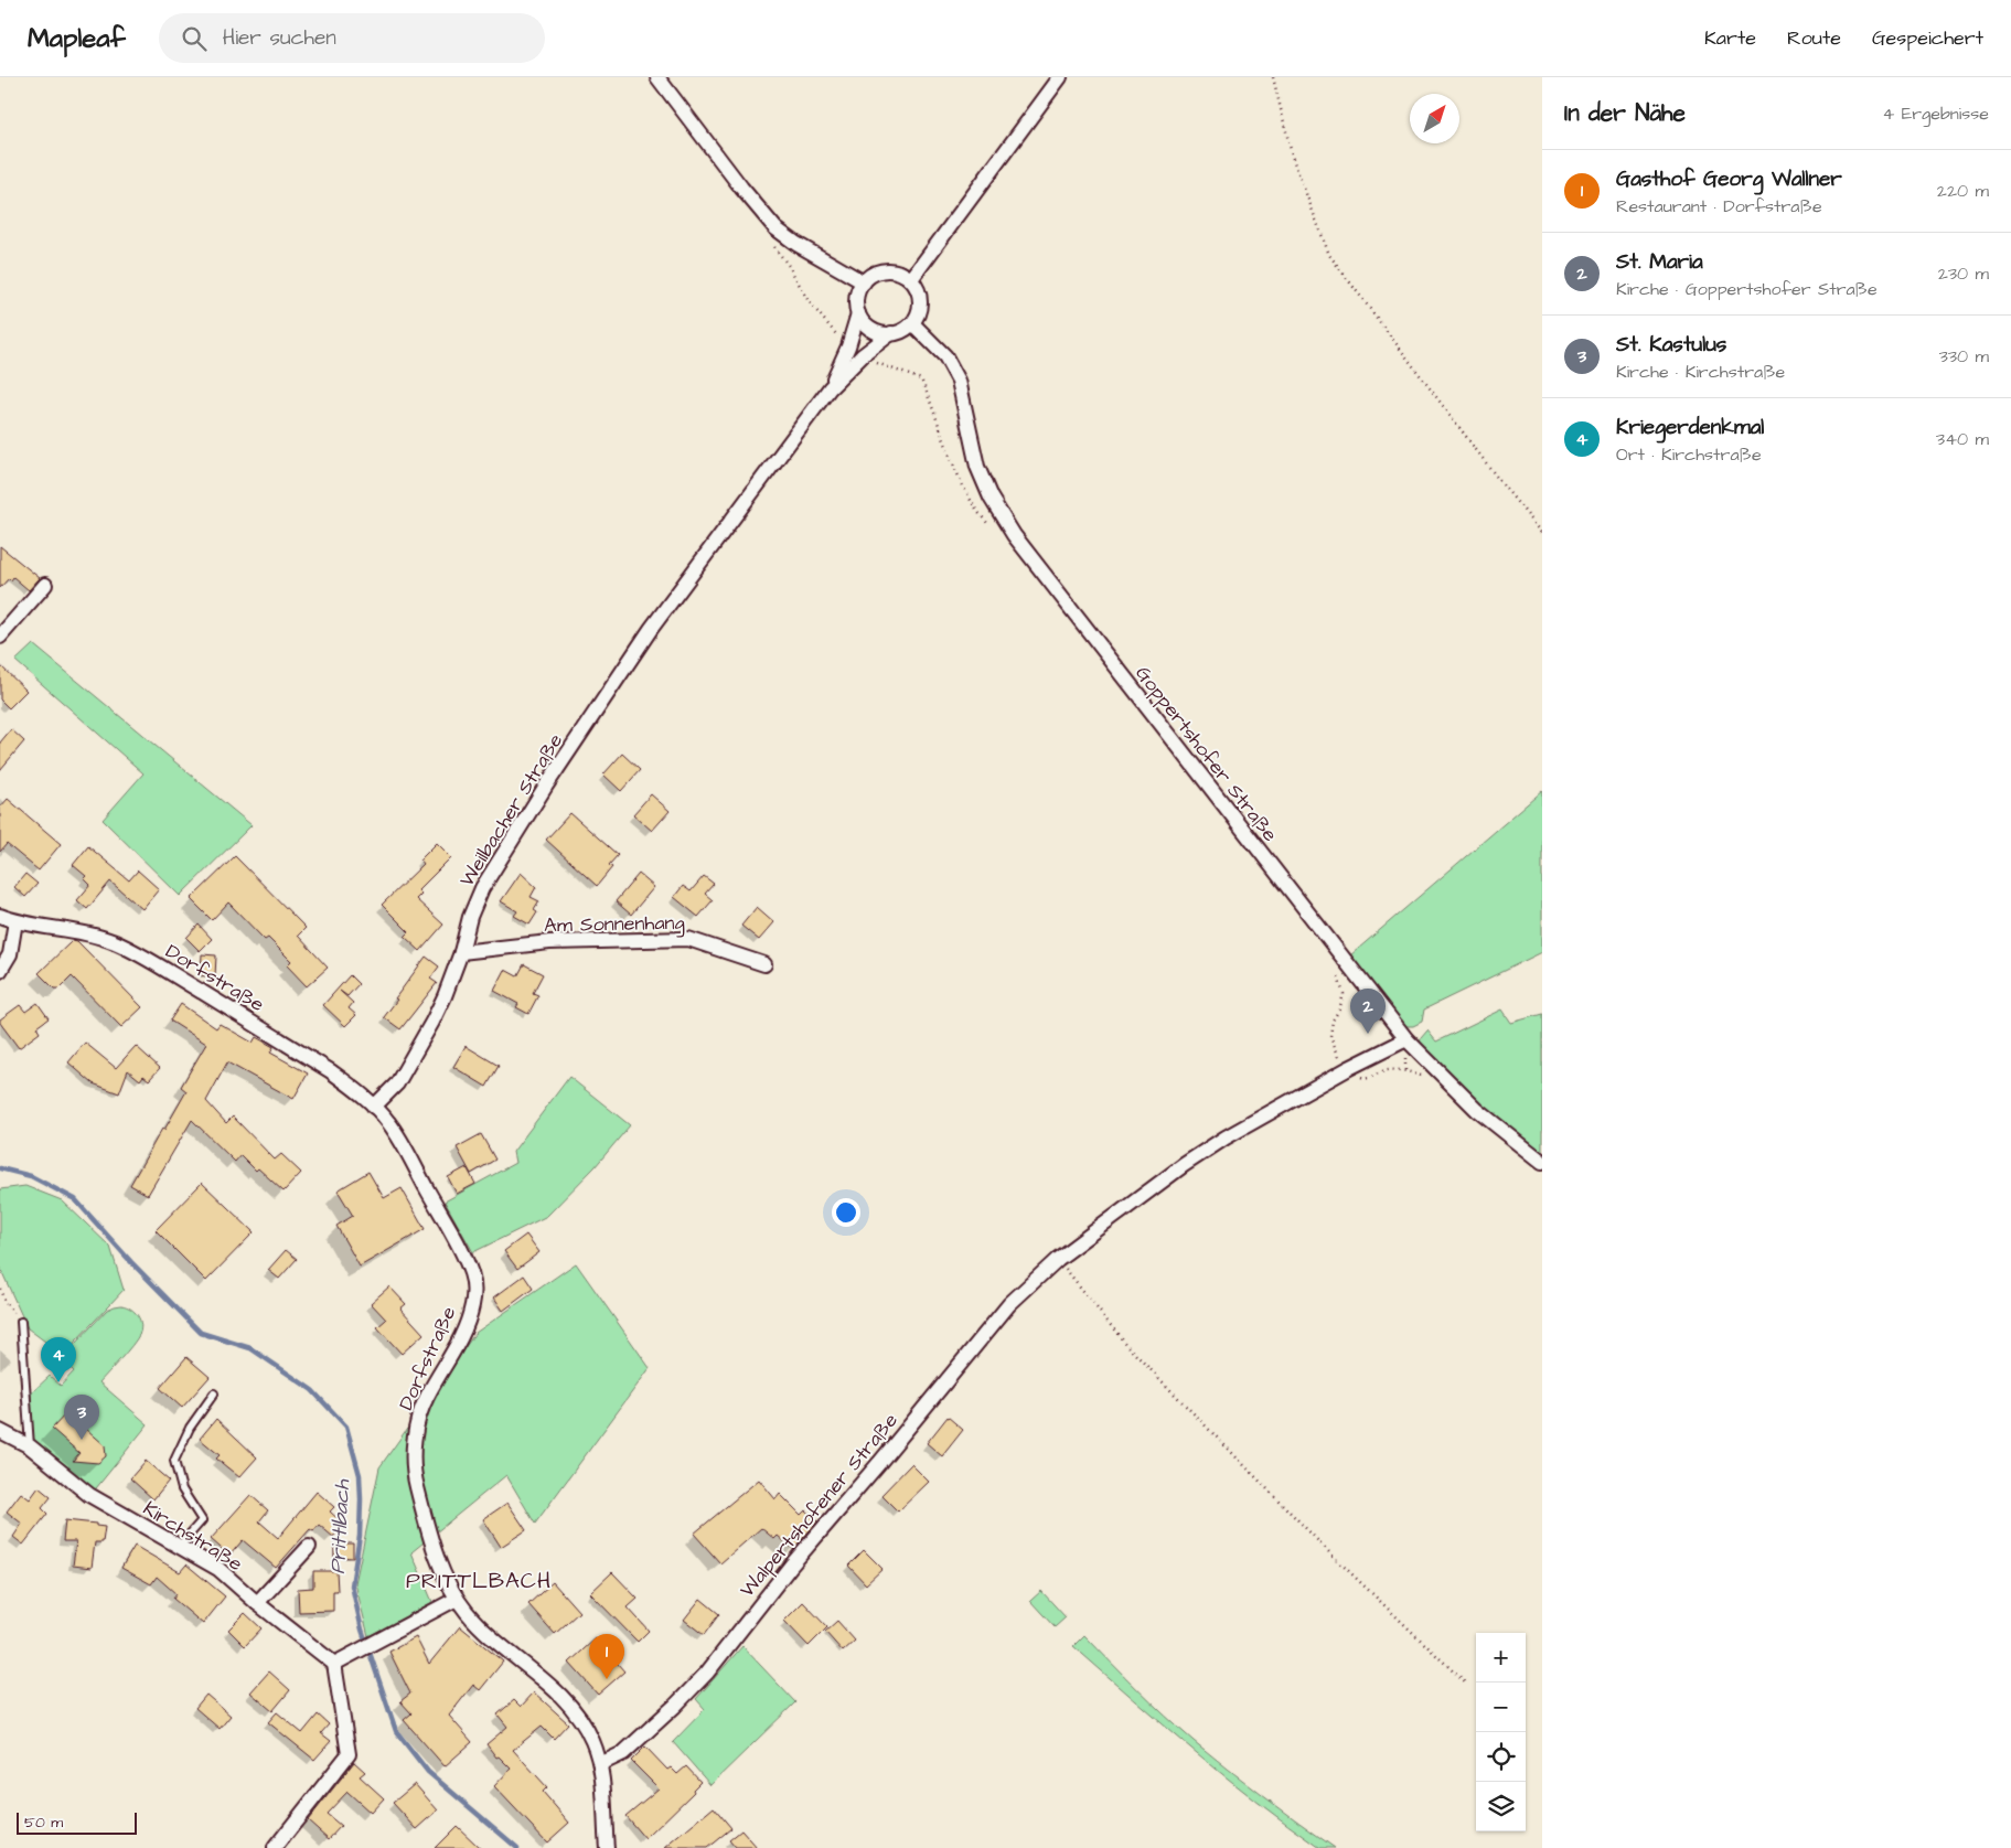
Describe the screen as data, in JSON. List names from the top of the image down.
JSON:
{
  "streets": {
    "street": [
      "Goppertshofer Straße",
      "Weilbacher Straße",
      "Am Sonnenhang",
      "Dorfstraße",
      "Walpertshofener Straße",
      "Kirchstraße"
    ]
  },
  "crossings": [
    ["Goppertshofer Straße", "Walpertshofener Straße"],
    ["Weilbacher Straße", "Am Sonnenhang"],
    ["Weilbacher Straße", "Dorfstraße"],
    ["Dorfstraße", "Walpertshofener Straße"]
  ],
  "districts": ["PRITTLBACH"],
  "water": ["Prittlbach"],
  "scale_bar": "50 m",
  "north": "top right",
  "page": {
    "header": "Mapleaf",
    "search": "Hier suchen",
    "nav": ["Karte", "Route", "Gespeichert"],
    "heading": ["In der Nähe", "4 Ergebnisse"],
    "list": [
      {
        "mark": "1",
        "name": "Gasthof Georg Wallner",
        "note": "Restaurant · Dorfstraße",
        "value": "220 m"
      },
      {
        "mark": "2",
        "name": "St. Maria",
        "note": "Kirche · Goppertshofer Straße",
        "value": "230 m"
      },
      {
        "mark": "3",
        "name": "St. Kastulus",
        "note": "Kirche · Kirchstraße",
        "value": "330 m"
      },
      {
        "mark": "4",
        "name": "Kriegerdenkmal",
        "note": "Ort · Kirchstraße",
        "value": "340 m"
      }
    ],
    "pins": [
      "2",
      "4",
      "3",
      "1"
    ],
    "map_buttons": ["+", "−"],
    "scale": "50 m"
  }
}
